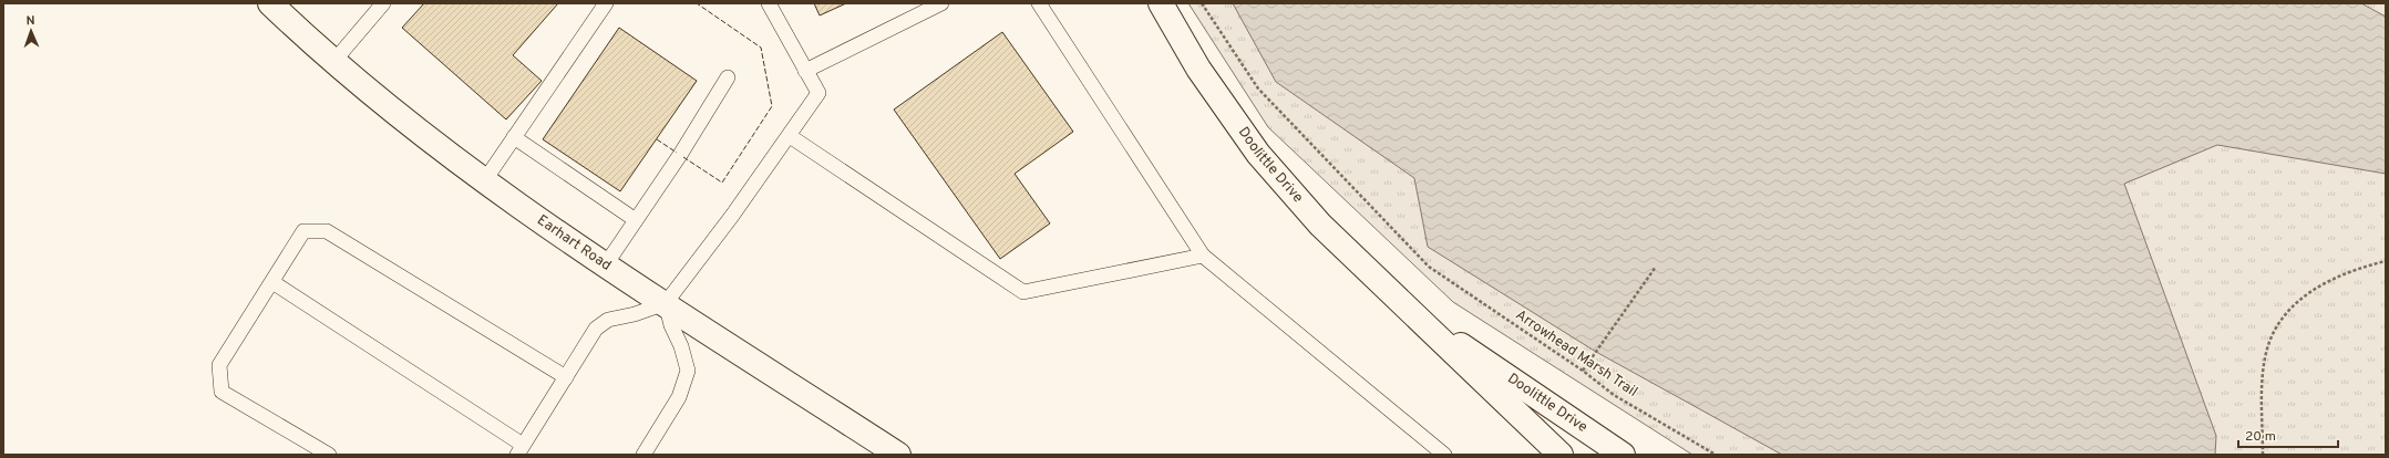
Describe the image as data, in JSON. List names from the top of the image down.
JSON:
{
  "streets": {
    "main road": ["Doolittle Drive", "Earhart Road"],
    "path": ["Arrowhead Marsh Trail"]
  },
  "scale_bar": "20 m",
  "north": "top"
}
